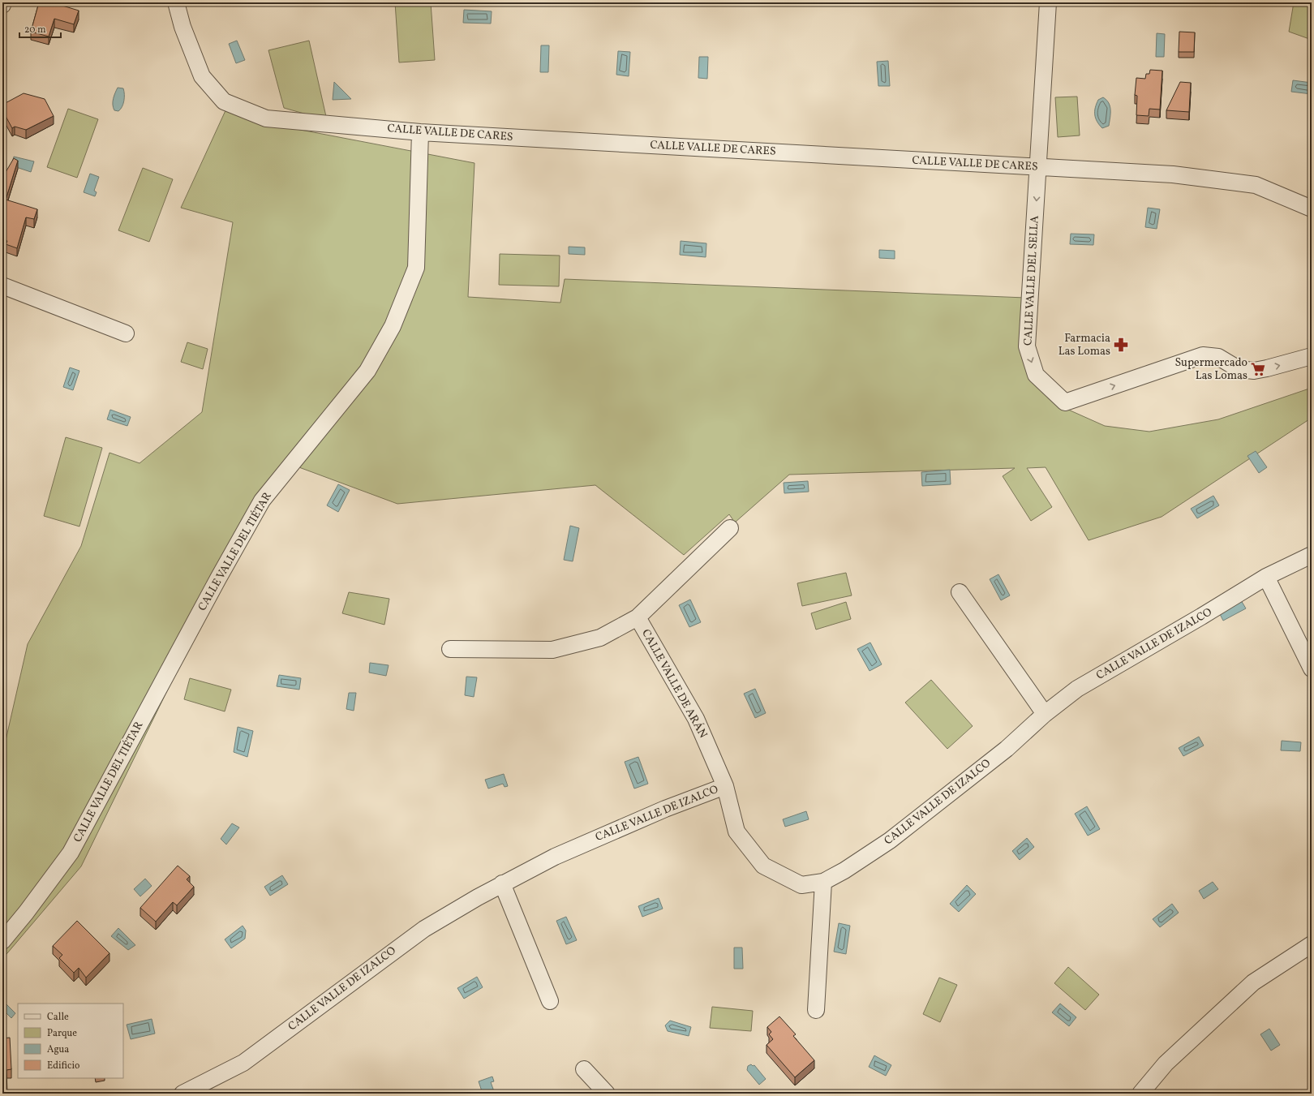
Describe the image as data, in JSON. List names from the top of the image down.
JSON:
{
  "streets": {
    "street": [
      "CALLE VALLE DE CARES",
      "CALLE VALLE DEL SELLA",
      "CALLE VALLE DEL TIÉTAR",
      "CALLE VALLE DE IZALCO",
      "CALLE VALLE DE ARÁN"
    ]
  },
  "crossings": [
    ["CALLE VALLE DE CARES", "CALLE VALLE DEL SELLA"],
    ["CALLE VALLE DE CARES", "CALLE VALLE DEL TIÉTAR"],
    ["CALLE VALLE DE IZALCO", "CALLE VALLE DE ARÁN"]
  ],
  "places": {
    "pharmacy": ["Farmacia Las Lomas"],
    "supermarket": ["Supermercado Las Lomas"]
  },
  "legend": [
    "Calle",
    "Parque",
    "Agua",
    "Edificio"
  ],
  "scale_bar": "20 m"
}
